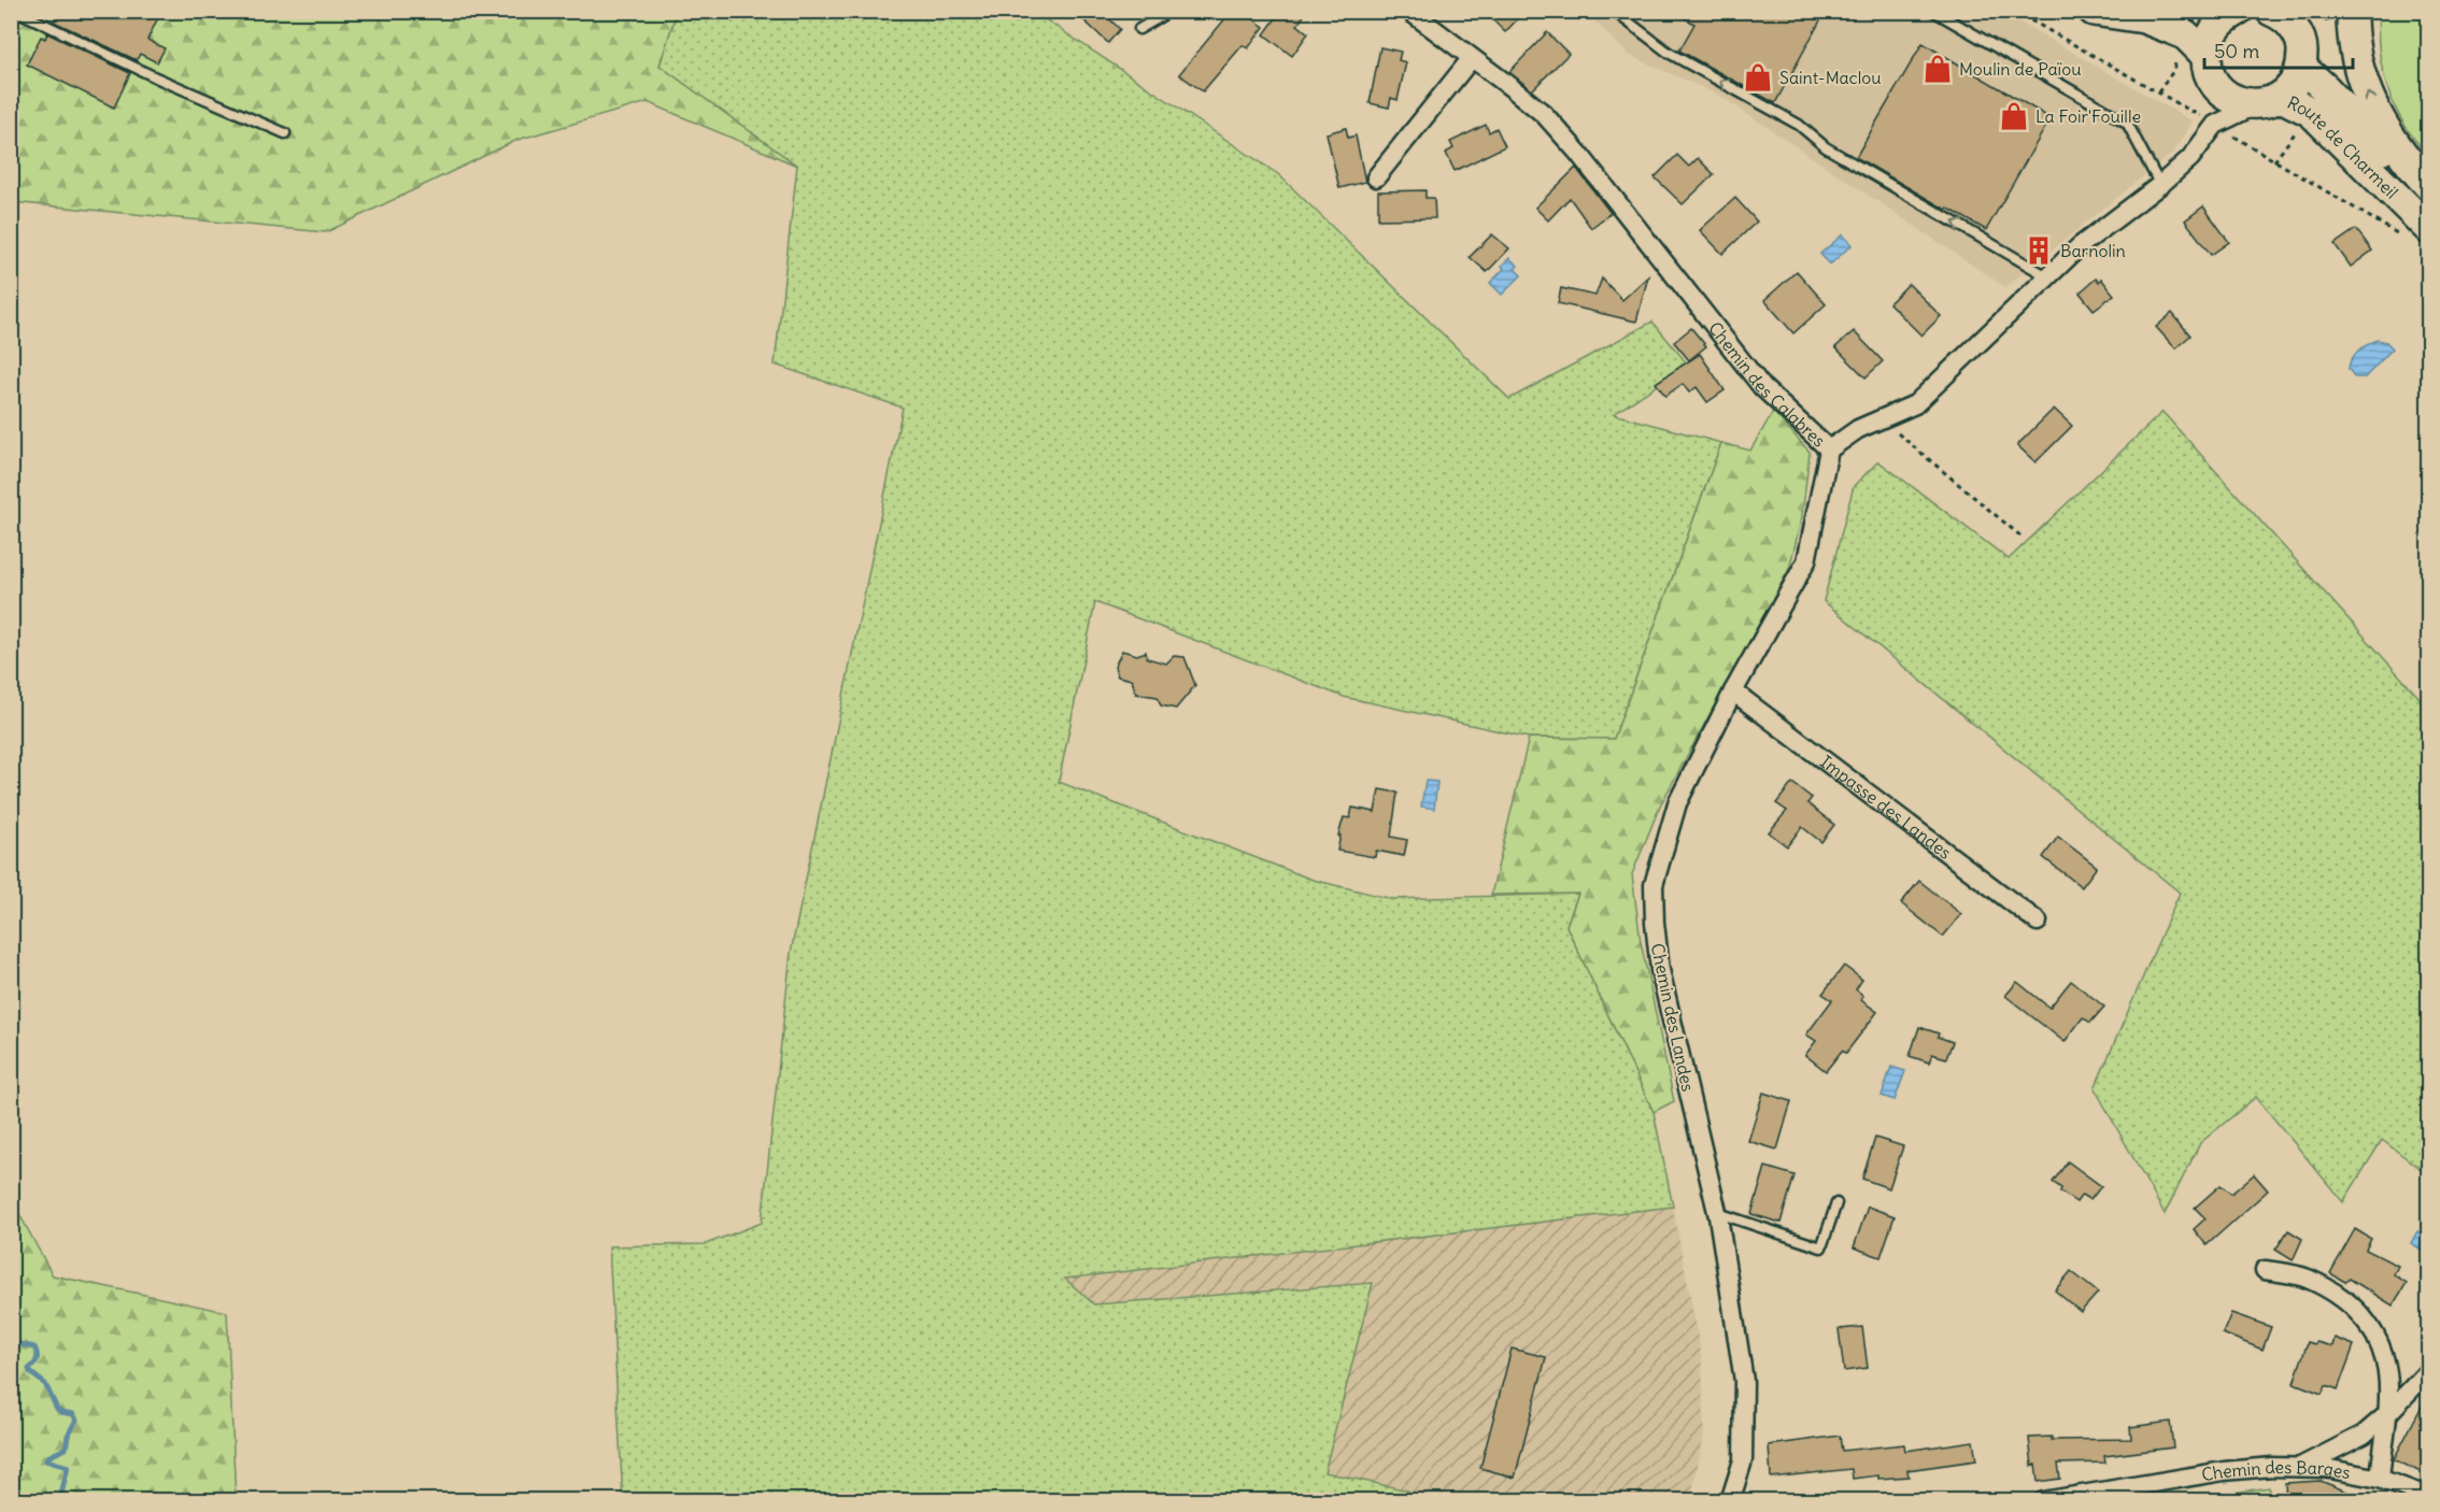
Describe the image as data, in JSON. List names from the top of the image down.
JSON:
{
  "streets": {
    "main road": ["Route de Charmeil"],
    "street": [
      "Chemin des Calabres",
      "Impasse des Landes",
      "Chemin des Landes",
      "Chemin des Barges"
    ]
  },
  "crossings": [
    ["Route de Charmeil", "Chemin des Calabres"],
    ["Chemin des Calabres", "Chemin des Landes"],
    ["Impasse des Landes", "Chemin des Landes"]
  ],
  "places": {
    "shop": ["Moulin de Païou", "Saint-Maclou", "La Foir'Fouille"],
    "building": ["Barnolin"]
  },
  "scale_bar": "50 m"
}
